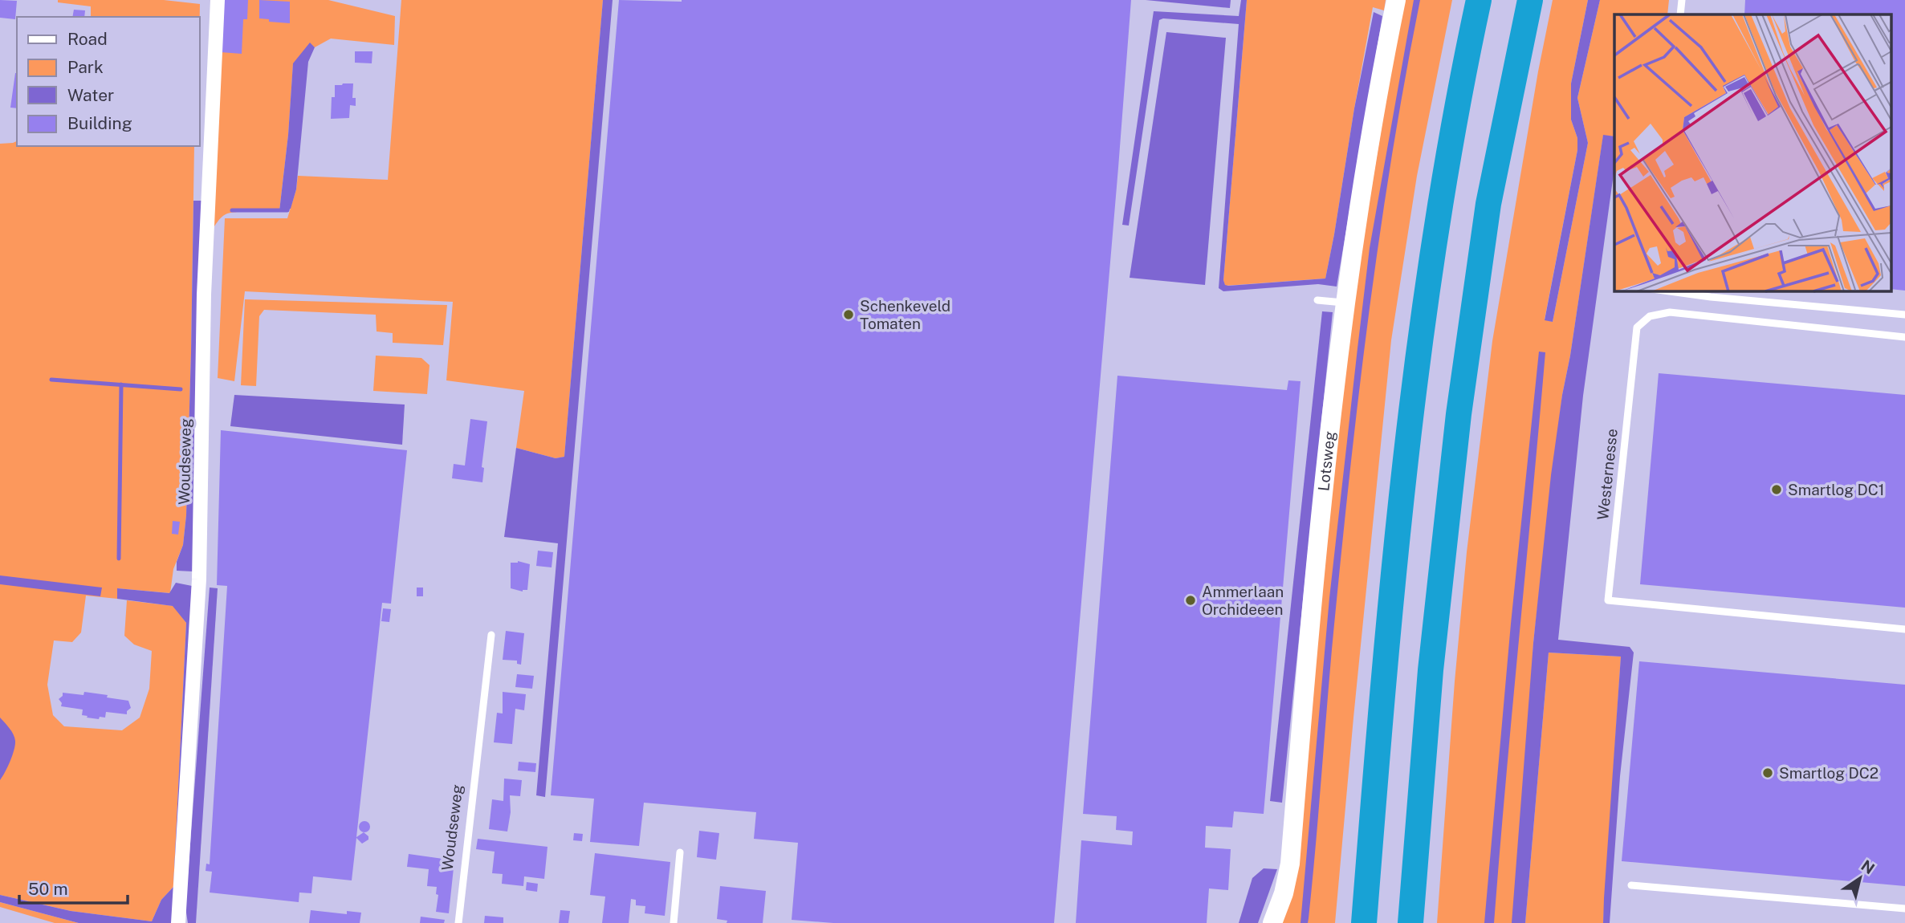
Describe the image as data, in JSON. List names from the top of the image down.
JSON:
{
  "streets": {
    "street": ["Lotsweg", "Woudseweg"],
    "lane": ["Westernesse"]
  },
  "places": [
    "Schenkeveld Tomaten",
    "Smartlog DC1",
    "Ammerlaan Orchideeen",
    "Smartlog DC2"
  ],
  "legend": [
    "Road",
    "Park",
    "Water",
    "Building"
  ],
  "scale_bar": "50 m",
  "north": "top right"
}
